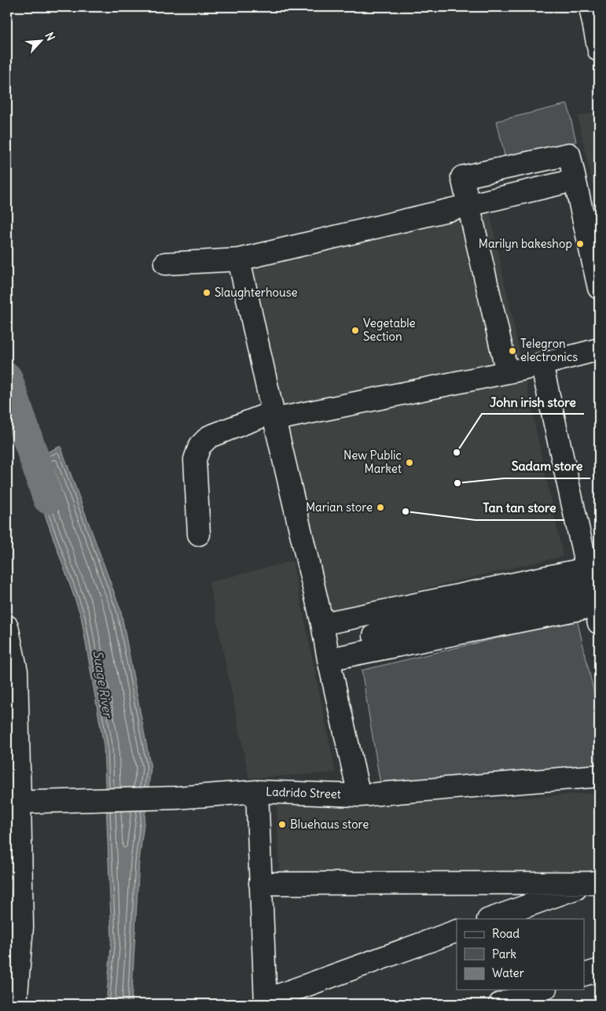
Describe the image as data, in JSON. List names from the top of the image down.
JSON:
{
  "streets": {
    "street": ["Ladrido Street"]
  },
  "water": ["Suage River"],
  "places": [
    "Marilyn bakeshop",
    "Slaughterhouse",
    "Vegetable Section",
    "Telegron electronics",
    "John irish store",
    "New Public Market",
    "Sadam store",
    "Marian store",
    "Tan tan store",
    "Bluehaus store"
  ],
  "legend": ["Road", "Park", "Water"],
  "north": "top right"
}
